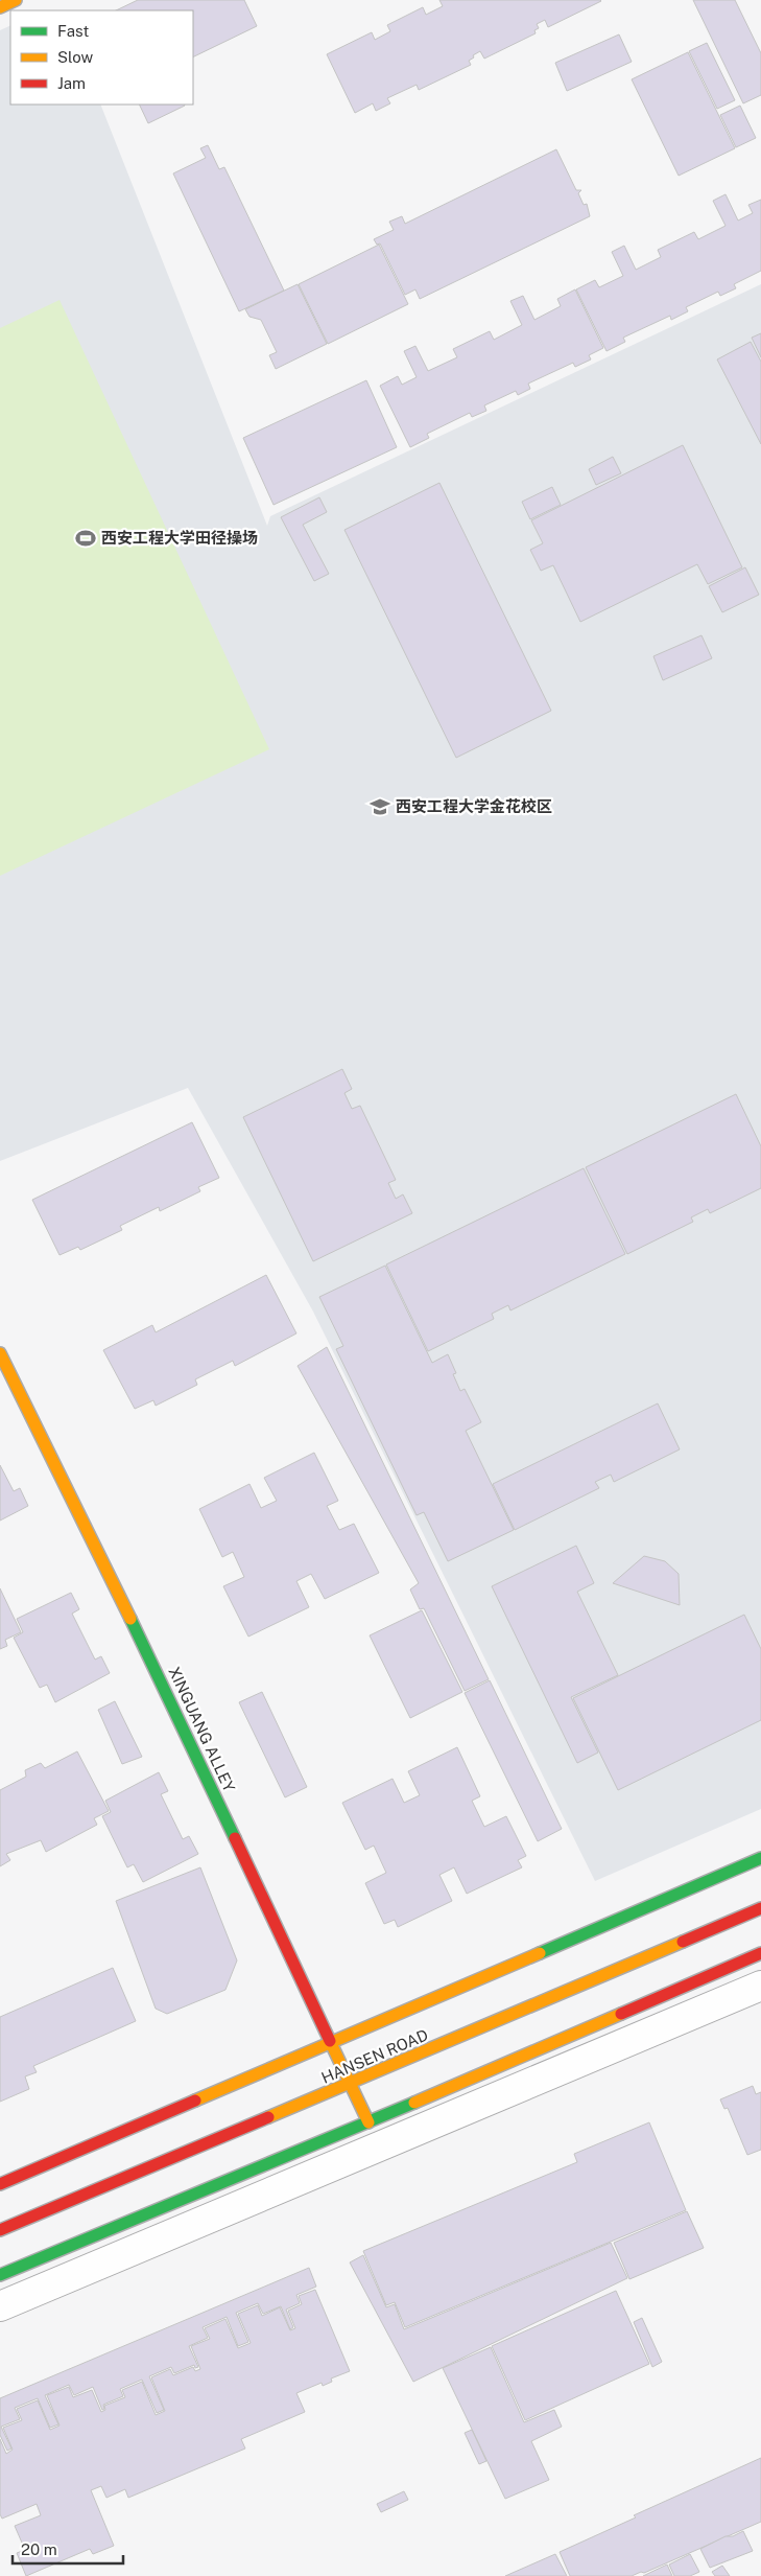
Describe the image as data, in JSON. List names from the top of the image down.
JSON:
{
  "streets": {
    "street": ["XINGUANG ALLEY", "HANSEN ROAD"]
  },
  "crossings": [
    ["XINGUANG ALLEY", "HANSEN ROAD"]
  ],
  "places": {
    "sports": ["西安工程大学田径操场"],
    "school or university": ["西安工程大学金花校区"]
  },
  "legend": ["Fast", "Slow", "Jam"],
  "scale_bar": "20 m"
}
